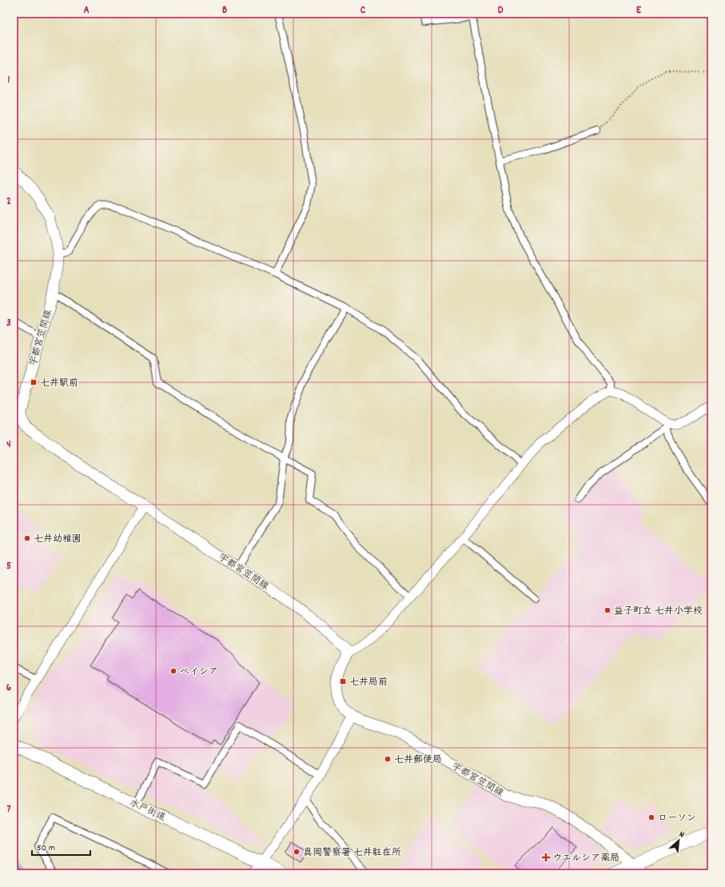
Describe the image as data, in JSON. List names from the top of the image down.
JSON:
{
  "streets": {
    "highway": ["水戸街道"],
    "main road": ["宇都宮笠間線"]
  },
  "places": {
    "transit": ["七井駅前", "七井局前"],
    "other": [
      "七井幼稚園",
      "益子町立 七井小学校",
      "ベイシア",
      "七井郵便局",
      "ローソン",
      "真岡警察署 七井駐在所"
    ],
    "health": ["ウエルシア薬局"]
  },
  "scale_bar": "50 m",
  "north": "top right",
  "grid": {
    "columns": [
      "A",
      "B",
      "C",
      "D",
      "E"
    ],
    "rows": [
      "1",
      "2",
      "3",
      "4",
      "5",
      "6",
      "7"
    ]
  }
}
